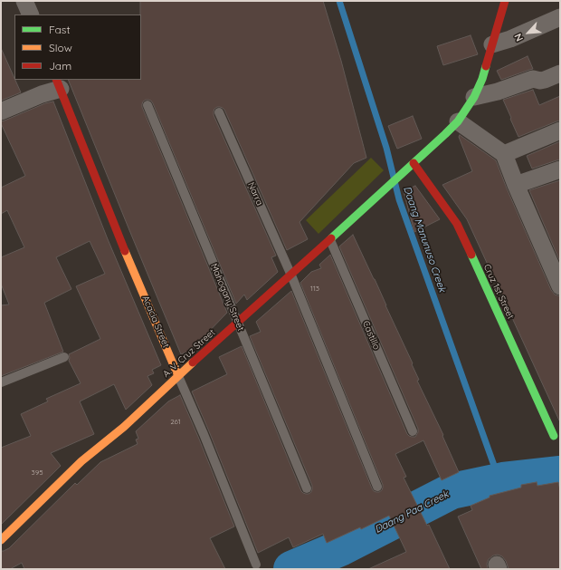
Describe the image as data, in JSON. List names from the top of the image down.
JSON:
{
  "streets": {
    "street": ["Cruz 1st Street", "Acacia Street", "A. V. Cruz Street"],
    "lane": ["Narra", "Mahogany Street", "Castillo"]
  },
  "crossings": [
    ["Narra", "A. V. Cruz Street"],
    ["Cruz 1st Street", "A. V. Cruz Street"],
    ["Mahogany Street", "A. V. Cruz Street"],
    ["Acacia Street", "A. V. Cruz Street"],
    ["Castillo", "A. V. Cruz Street"]
  ],
  "water": ["Daang Manunuso Creek", "Daang Paa Creek"],
  "house_numbers": ["113", "261", "395"],
  "legend": ["Fast", "Slow", "Jam"],
  "north": "bottom left"
}
